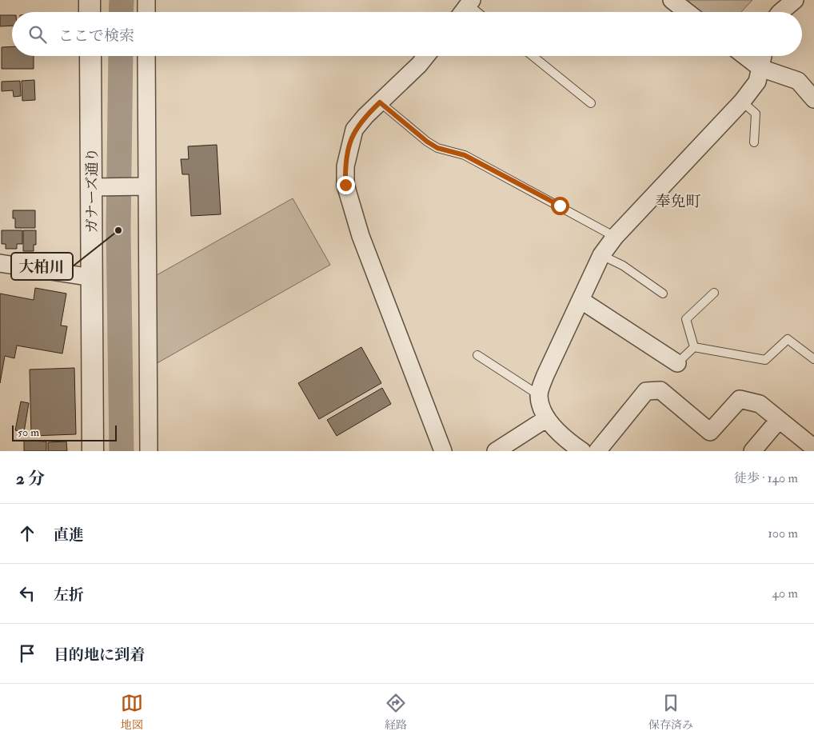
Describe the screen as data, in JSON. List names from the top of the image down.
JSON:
{
  "streets": {
    "street": ["ガナーズ通り"]
  },
  "districts": ["奉免町"],
  "places": ["大柏川"],
  "scale_bar": "50 m",
  "page": {
    "search": "ここで検索",
    "scale": "50 m",
    "heading": ["2 分", "徒歩 · 140 m"],
    "list": [
      ["直進", "100 m"],
      ["左折", "40 m"],
      "目的地に到着"
    ],
    "nav": ["地図", "経路", "保存済み"]
  }
}
